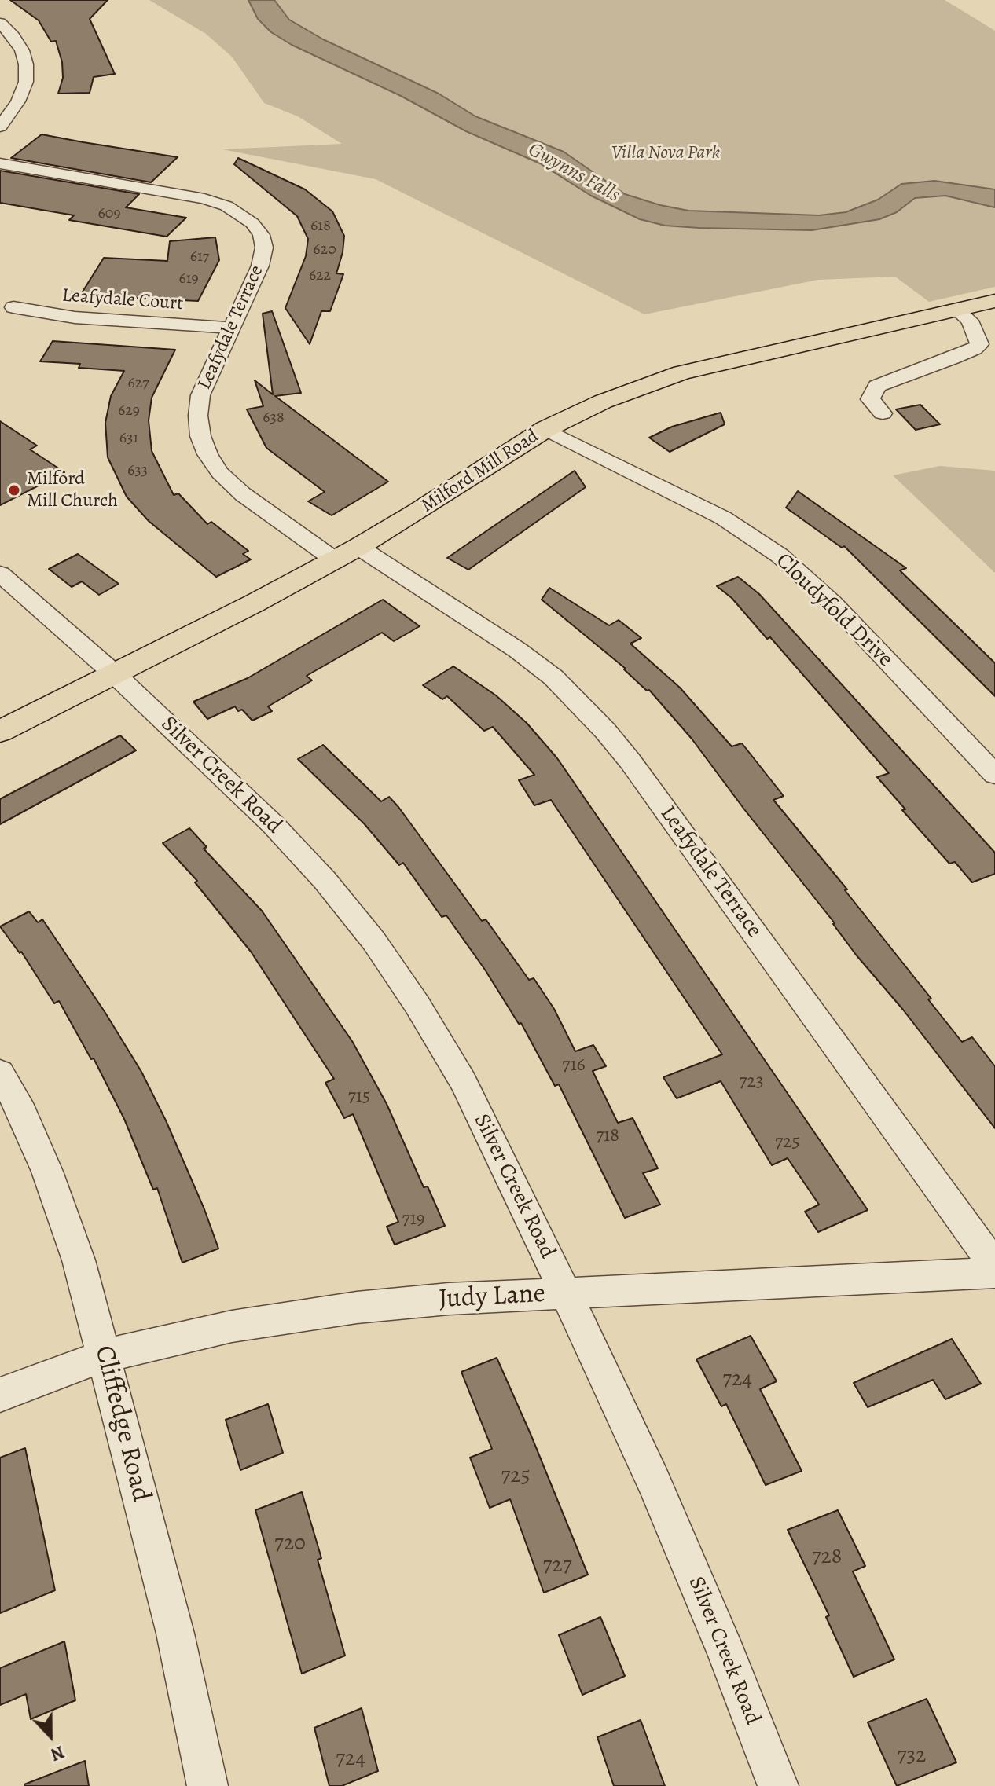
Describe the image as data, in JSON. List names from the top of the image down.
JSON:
{
  "streets": {
    "main road": ["Milford Mill Road"],
    "street": [
      "Leafydale Court",
      "Leafydale Terrace",
      "Cloudyfold Drive",
      "Silver Creek Road",
      "Judy Lane",
      "Cliffedge Road"
    ]
  },
  "crossings": [
    ["Leafydale Court", "Leafydale Terrace"],
    ["Leafydale Terrace", "Milford Mill Road"],
    ["Milford Mill Road", "Cloudyfold Drive"],
    ["Milford Mill Road", "Silver Creek Road"],
    ["Silver Creek Road", "Judy Lane"],
    ["Judy Lane", "Cliffedge Road"]
  ],
  "water": ["Gwynns Falls"],
  "parks": ["Villa Nova Park"],
  "places": ["Milford Mill Church"],
  "house_numbers": [
    "609",
    "618",
    "620",
    "617",
    "622",
    "619",
    "627",
    "629",
    "638",
    "631",
    "633",
    "716",
    "723",
    "715",
    "718",
    "725",
    "719",
    "724",
    "725",
    "720",
    "728",
    "727",
    "732",
    "724"
  ],
  "north": "bottom"
}
